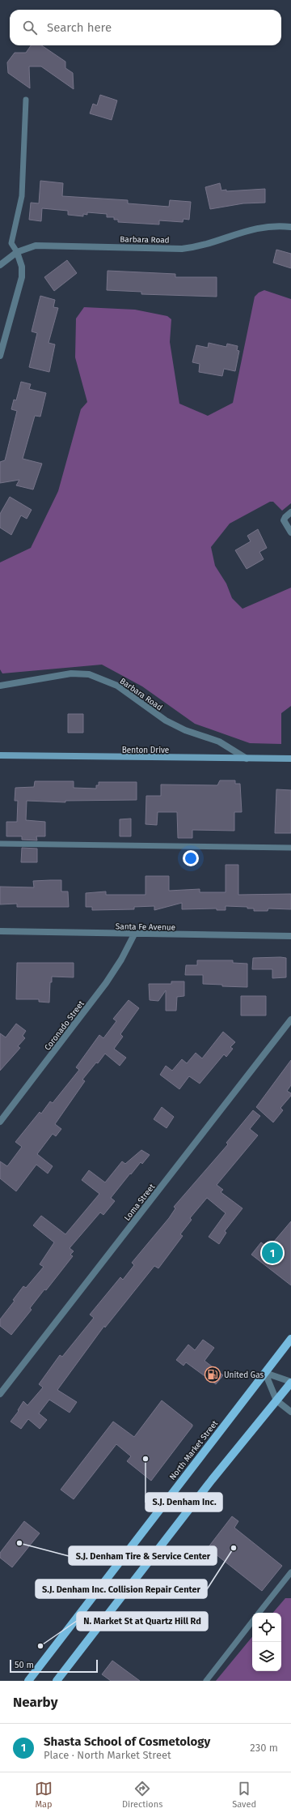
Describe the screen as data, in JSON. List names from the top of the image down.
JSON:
{
  "streets": {
    "main road": ["North Market Street"],
    "street": [
      "Barbara Road",
      "Benton Drive",
      "Santa Fe Avenue",
      "Coronado Street",
      "Loma Street"
    ]
  },
  "crossings": [
    ["Barbara Road", "Benton Drive"],
    ["Santa Fe Avenue", "Coronado Street"]
  ],
  "places": {
    "fuel station": ["United Gas"],
    "other": [
      "S.J. Denham Inc.",
      "S.J. Denham Tire & Service Center",
      "S.J. Denham Inc. Collision Repair Center",
      "N. Market St at Quartz Hill Rd"
    ]
  },
  "scale_bar": "50 m",
  "page": {
    "search": "Search here",
    "pins": "1",
    "scale": "50 m",
    "heading": "Nearby",
    "list": [
      {
        "mark": "1",
        "name": "Shasta School of Cosmetology",
        "note": "Place · North Market Street",
        "value": "230 m"
      }
    ],
    "nav": ["Map", "Directions", "Saved"]
  }
}
